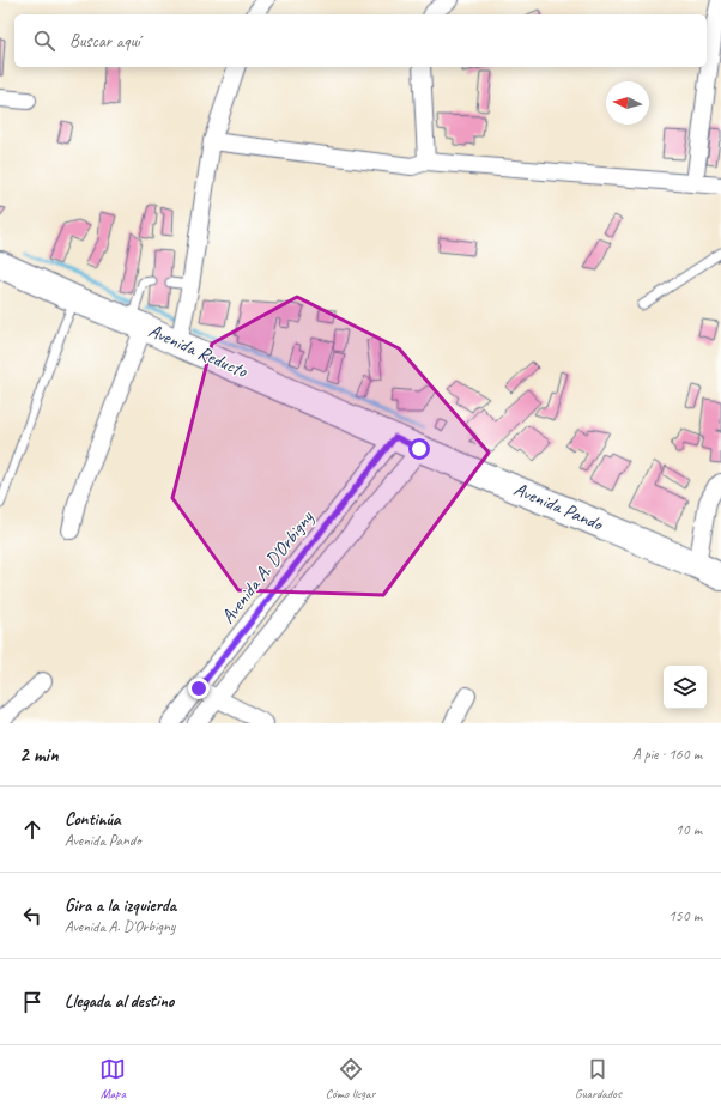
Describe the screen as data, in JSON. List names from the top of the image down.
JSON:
{
  "streets": {
    "main road": ["Avenida Reducto", "Avenida Pando"],
    "street": ["Avenida A. D'Orbigny"]
  },
  "crossings": [
    ["Avenida Reducto", "Avenida Pando"],
    ["Avenida Reducto", "Avenida A. D'Orbigny"],
    ["Avenida Pando", "Avenida A. D'Orbigny"]
  ],
  "north": "left",
  "page": {
    "search": "Buscar aquí",
    "heading": ["2 min", "A pie · 160 m"],
    "list": [
      ["Continúa", "Avenida Pando", "10 m"],
      ["Gira a la izquierda", "Avenida A. D'Orbigny", "150 m"],
      "Llegada al destino"
    ],
    "nav": ["Mapa", "Cómo llegar", "Guardados"]
  }
}
